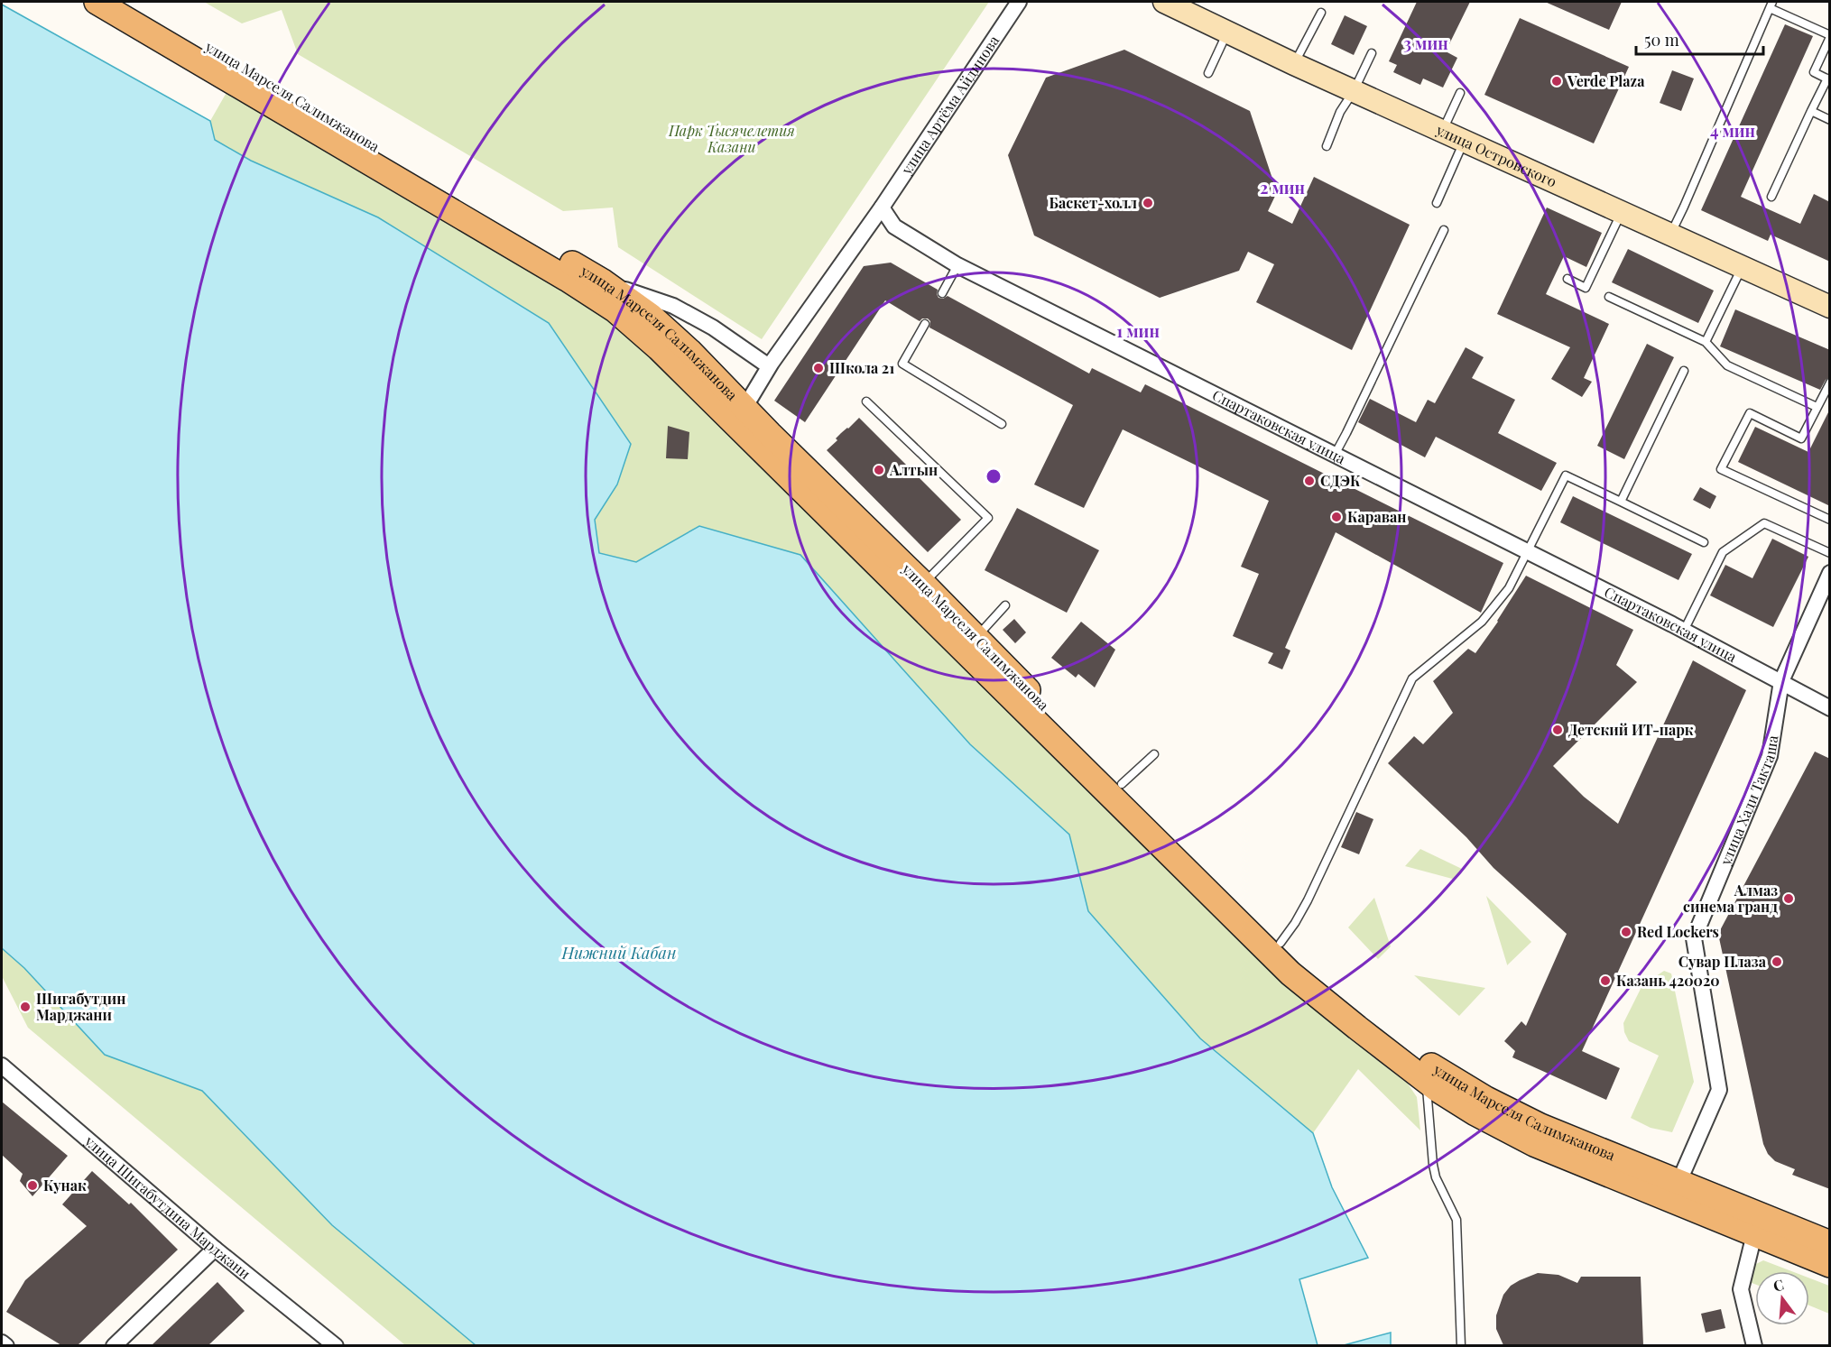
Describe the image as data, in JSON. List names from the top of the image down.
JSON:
{
  "streets": {
    "main road": ["улица Марселя Салимжанова"],
    "street": [
      "улица Артёма Айдинова",
      "улица Островского",
      "Спартаковская улица",
      "улица Хади Такташа",
      "улица Шигабутдина Марджани"
    ]
  },
  "crossings": [
    ["улица Марселя Салимжанова", "улица Артёма Айдинова"],
    ["улица Марселя Салимжанова", "улица Хади Такташа"],
    ["улица Артёма Айдинова", "Спартаковская улица"],
    ["Спартаковская улица", "улица Хади Такташа"]
  ],
  "water": ["Нижний Кабан"],
  "parks": ["Парк Тысячелетия Казани"],
  "places": [
    "Verde Plaza",
    "Баскет-холл",
    "Школа 21",
    "Алтын",
    "СДЭК",
    "Караван",
    "Детский ИТ-парк",
    "Алмаз синема гранд",
    "Red Lockers",
    "Сувар Плаза",
    "Казань 420020",
    "Шигабутдин Марджани",
    "Кунак"
  ],
  "scale_bar": "50 m",
  "north": "top",
  "rings": [
    "3 мин",
    "4 мин",
    "2 мин",
    "1 мин"
  ]
}
